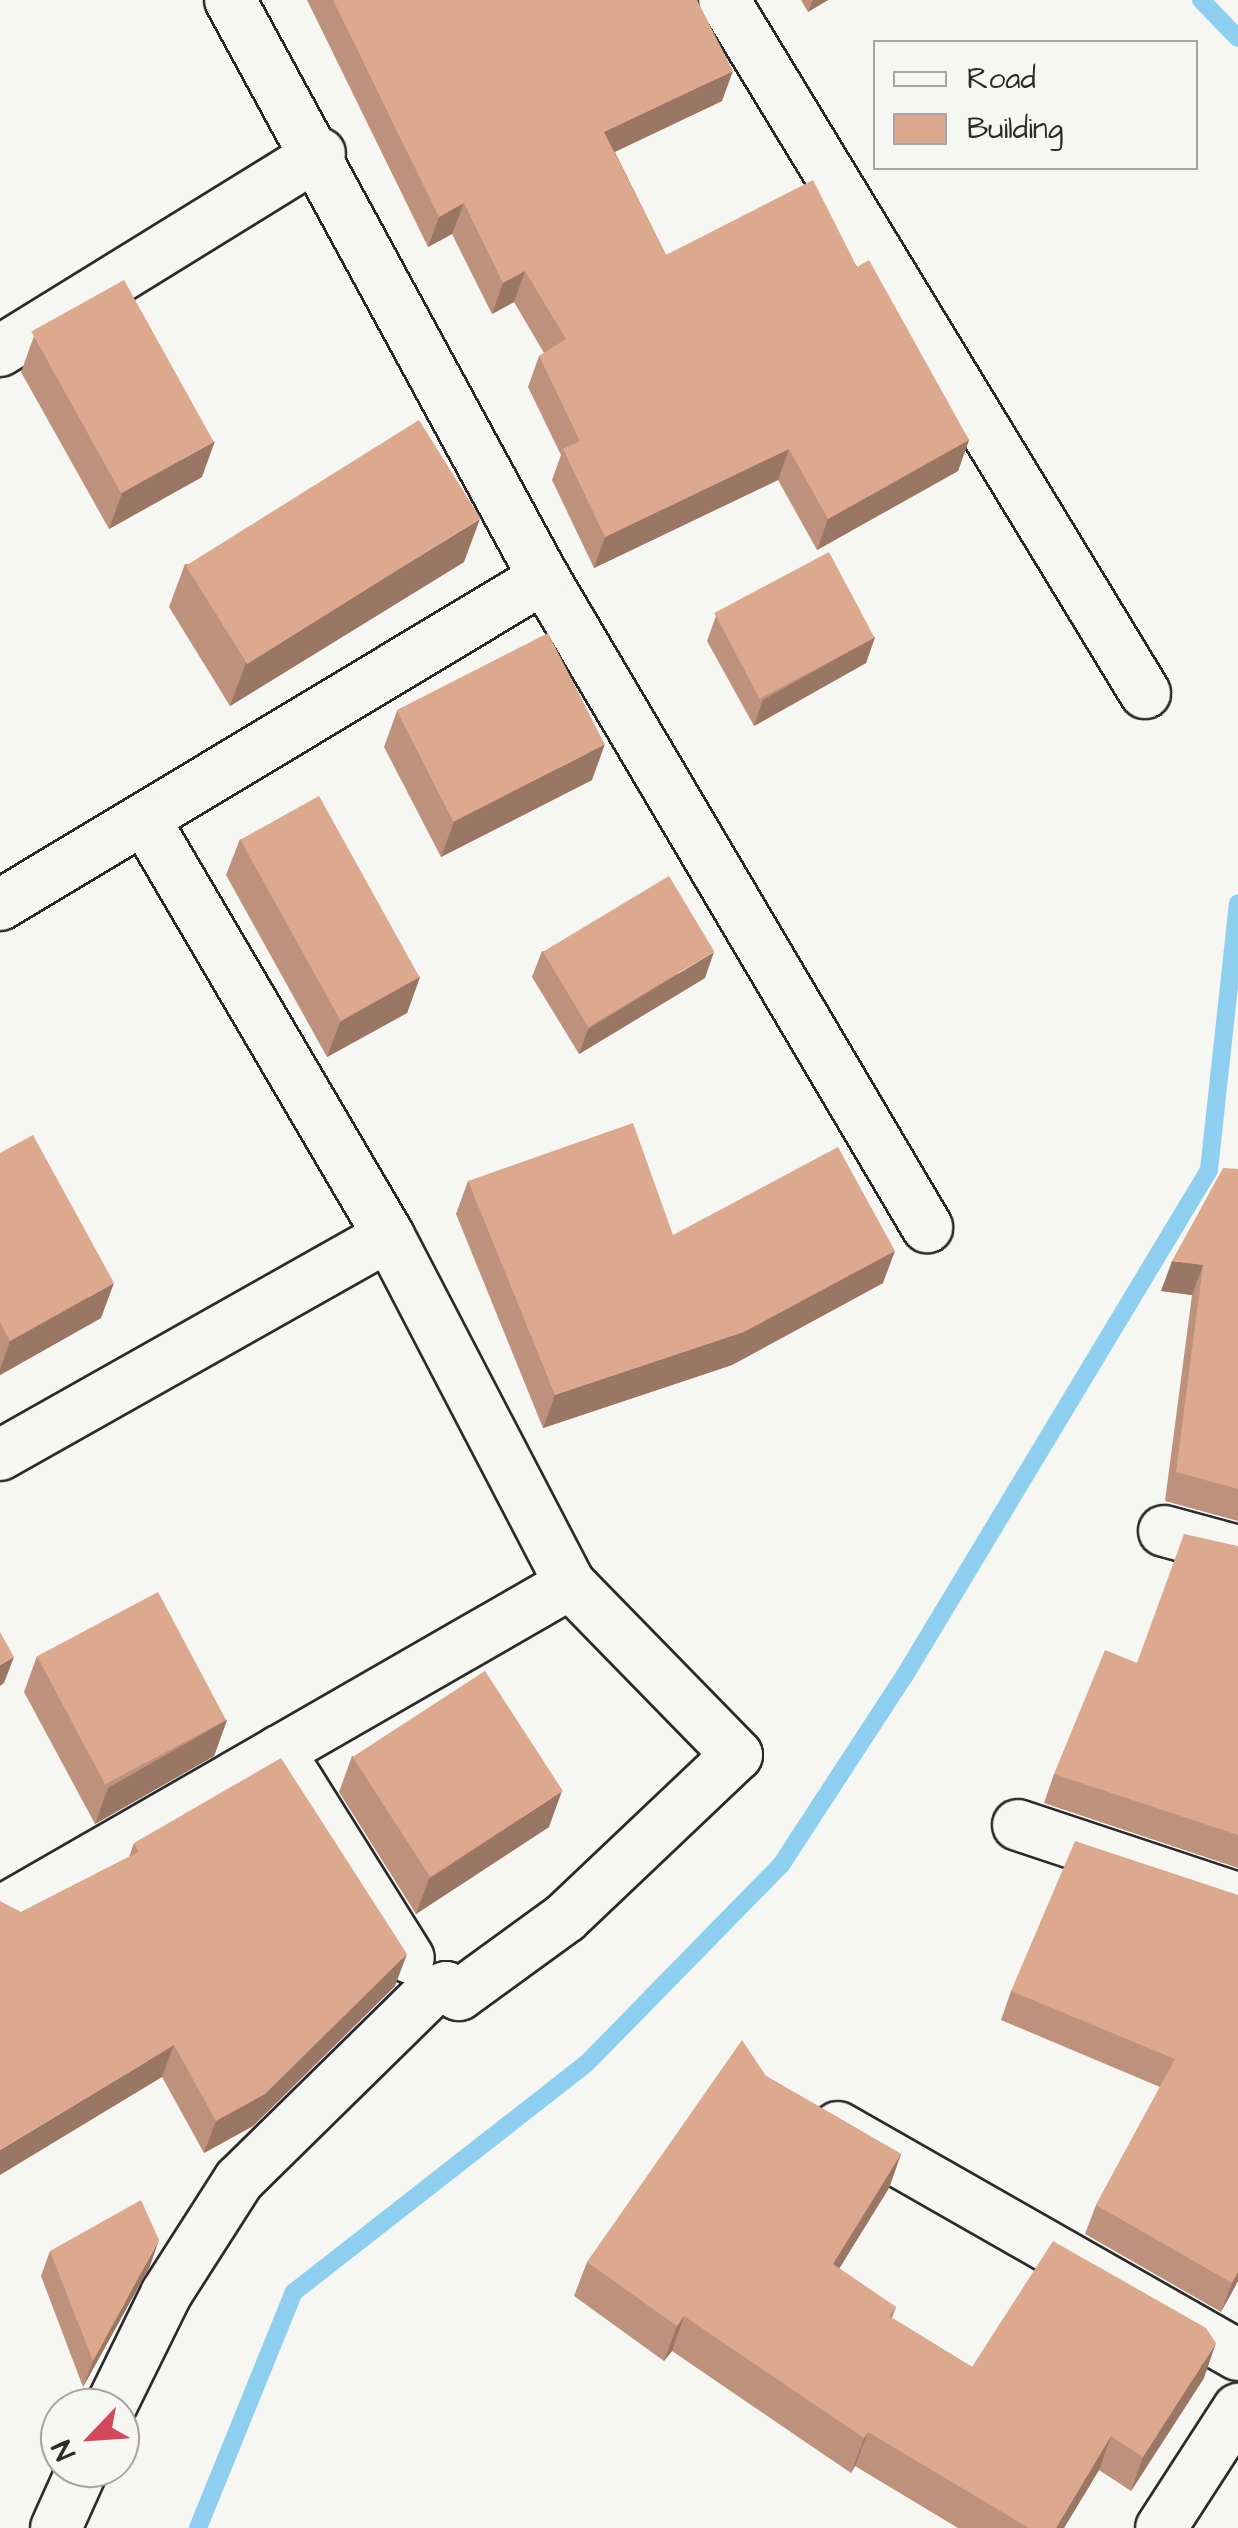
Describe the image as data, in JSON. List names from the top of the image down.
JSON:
{
  "legend": ["Road", "Building"],
  "north": "bottom left"
}
